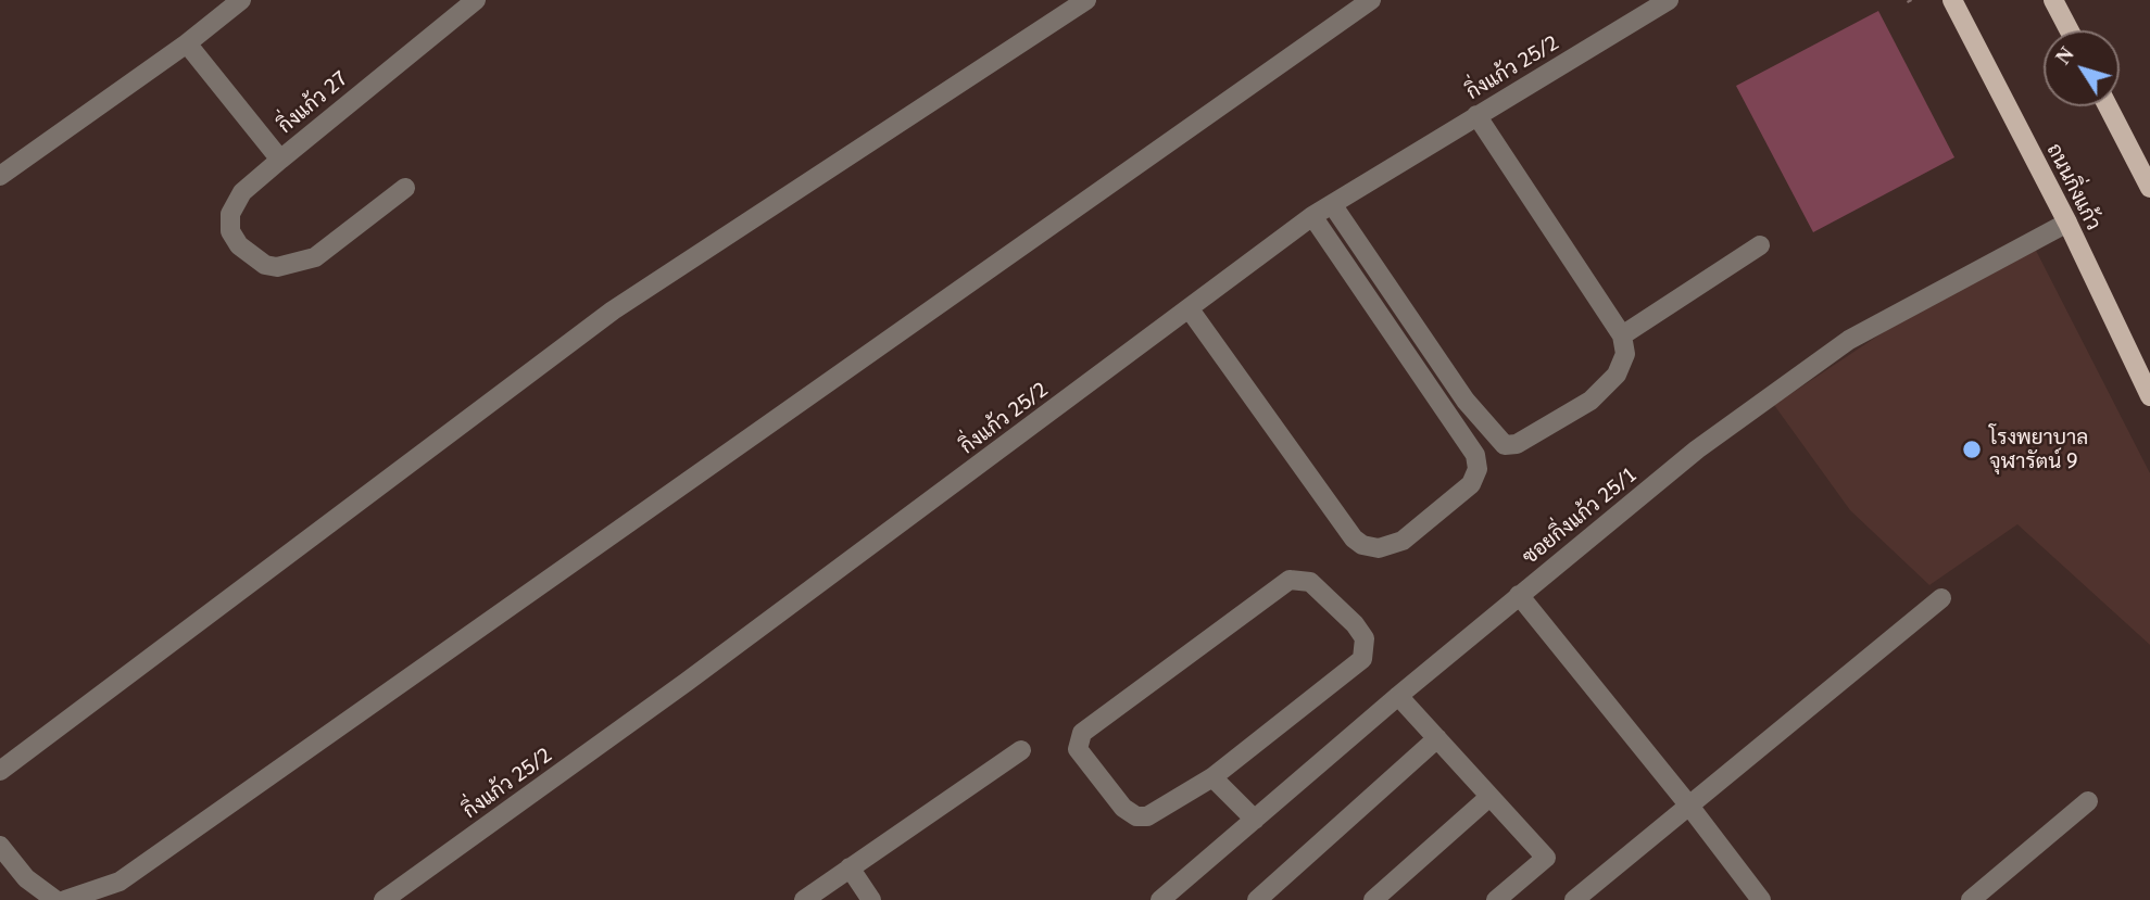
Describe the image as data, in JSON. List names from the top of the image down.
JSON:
{
  "streets": {
    "main road": ["ถนนกิ่งแก้ว"],
    "street": ["กิ่งแก้ว 25/2", "กิ่งแก้ว 27", "ซอยกิ่งแก้ว 25/1"]
  },
  "crossings": [
    ["ถนนกิ่งแก้ว", "ซอยกิ่งแก้ว 25/1"]
  ],
  "places": ["โรงพยาบาล จุฬารัตน์ 9"],
  "north": "top left"
}
